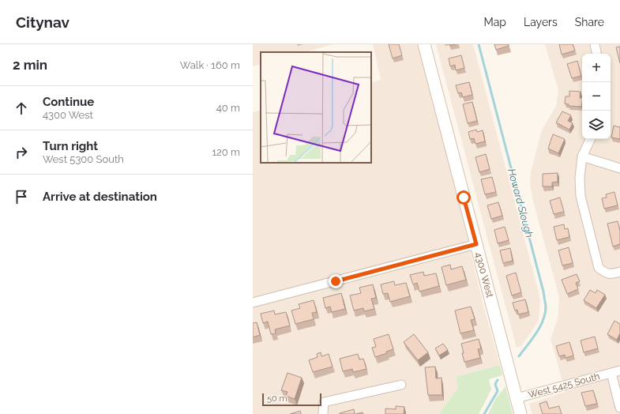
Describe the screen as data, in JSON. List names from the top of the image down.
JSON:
{
  "streets": {
    "street": ["4300 West", "West 5425 South"]
  },
  "crossings": [
    ["4300 West", "West 5425 South"]
  ],
  "water": ["Howard Slough"],
  "scale_bar": "50 m",
  "page": {
    "header": "Citynav",
    "nav": ["Map", "Layers", "Share"],
    "heading": ["2 min", "Walk · 160 m"],
    "map_buttons": ["+", "−"],
    "list": [
      ["Continue", "4300 West", "40 m"],
      ["Turn right", "West 5300 South", "120 m"],
      "Arrive at destination"
    ],
    "scale": "50 m"
  }
}
